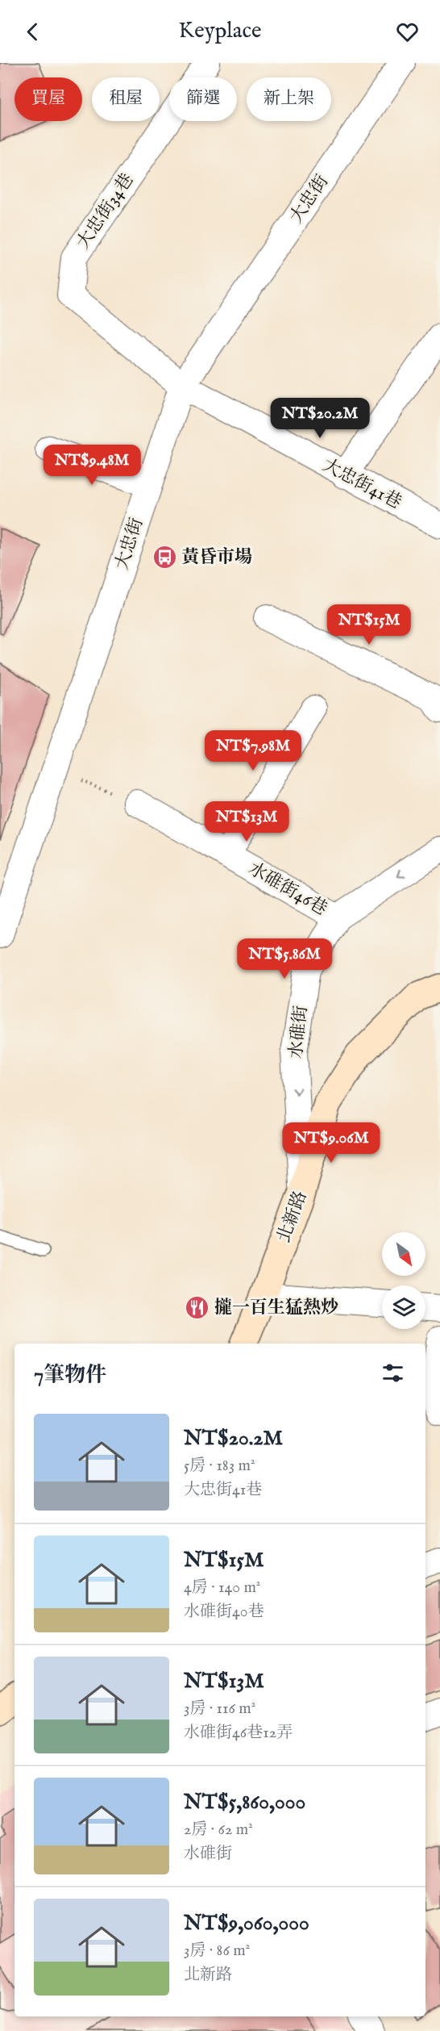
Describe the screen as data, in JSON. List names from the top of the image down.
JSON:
{
  "streets": {
    "main road": ["北新路"],
    "street": [
      "大忠街",
      "大忠街34巷",
      "大忠街41巷",
      "水碓街46巷",
      "水碓街"
    ]
  },
  "crossings": [
    ["大忠街", "大忠街34巷"],
    ["大忠街", "大忠街41巷"],
    ["大忠街34巷", "大忠街41巷"],
    ["水碓街46巷", "水碓街"],
    ["水碓街", "北新路"]
  ],
  "one_way": ["水碓街"],
  "places": {
    "bus stop": ["黃昏市場"],
    "restaurant": ["攏一百生猛熱炒"]
  },
  "north": "bottom right",
  "page": {
    "header": "Keyplace",
    "chip": [
      "買屋",
      "租屋",
      "篩選",
      "新上架"
    ],
    "price": [
      "NT$20.2M",
      "NT$9.48M",
      "NT$15M",
      "NT$7.98M",
      "NT$13M",
      "NT$5.86M",
      "NT$9.06M"
    ],
    "heading": "7筆物件",
    "list": [
      {
        "name": "NT$20.2M",
        "note": "5房 · 183 m² · 大忠街41巷"
      },
      {
        "name": "NT$15M",
        "note": "4房 · 140 m² · 水碓街40巷"
      },
      {
        "name": "NT$13M",
        "note": "3房 · 116 m² · 水碓街46巷12弄"
      },
      {
        "name": "NT$5,860,000",
        "note": "2房 · 62 m² · 水碓街"
      },
      {
        "name": "NT$9,060,000",
        "note": "3房 · 86 m² · 北新路"
      }
    ]
  }
}
